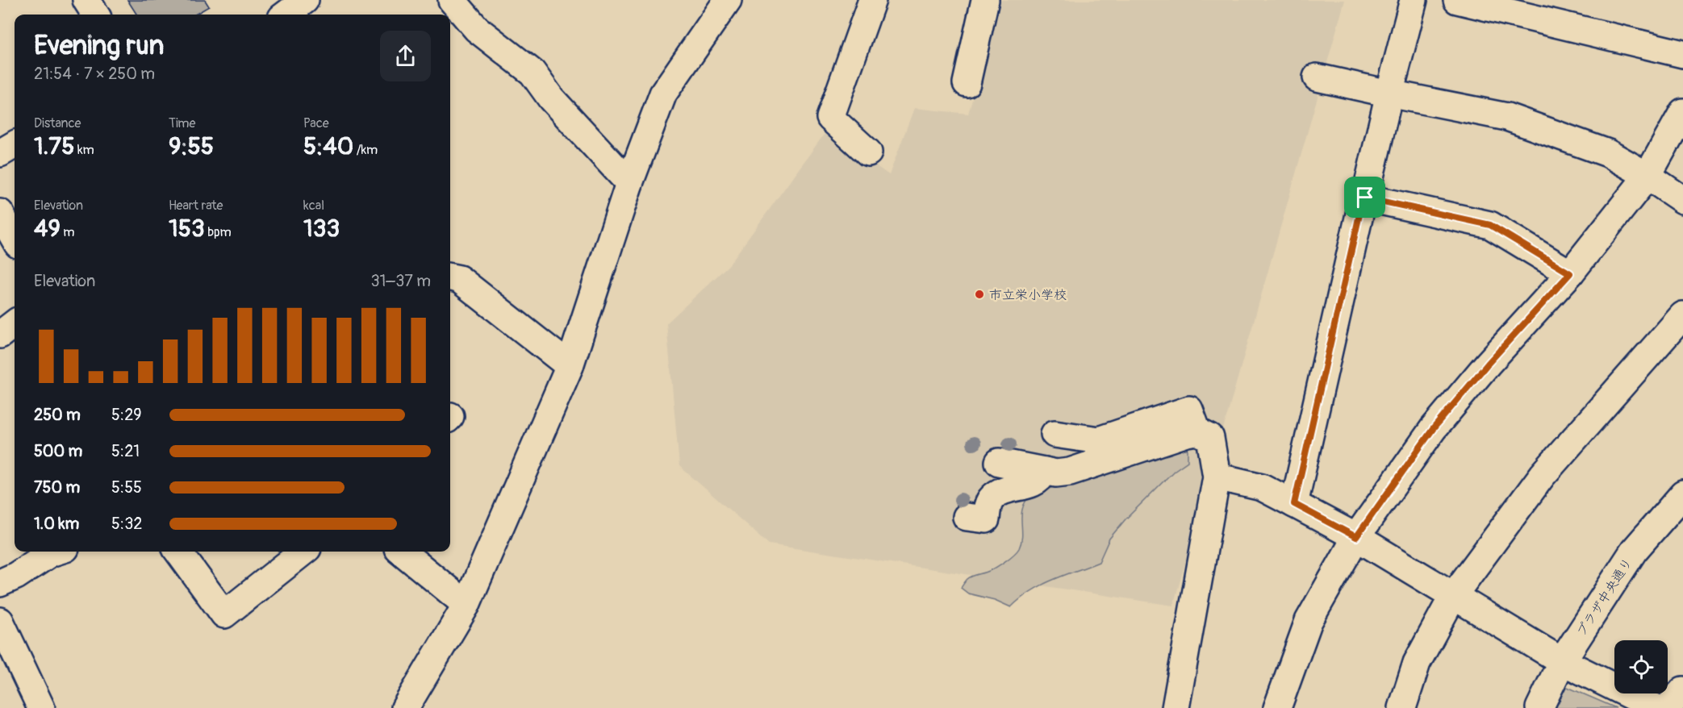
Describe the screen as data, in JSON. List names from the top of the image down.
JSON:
{
  "streets": {
    "street": ["プラザ中央通り"]
  },
  "places": ["市立栄小学校"],
  "page": {
    "heading": ["Evening run", "21:54 · 7 × 250 m"],
    "stats": [
      ["Distance", "1.75 km"],
      ["Time", "9:55"],
      ["Pace", "5:40 /km"],
      ["Elevation", "49 m"],
      ["Heart rate", "153 bpm"],
      ["kcal", "133"]
    ],
    "chart": ["Elevation", "31–37 m"],
    "list": [
      {
        "name": "250 m",
        "note": "5:29"
      },
      {
        "name": "500 m",
        "note": "5:21"
      },
      {
        "name": "750 m",
        "note": "5:55"
      },
      {
        "name": "1.0 km",
        "note": "5:32"
      }
    ]
  }
}
